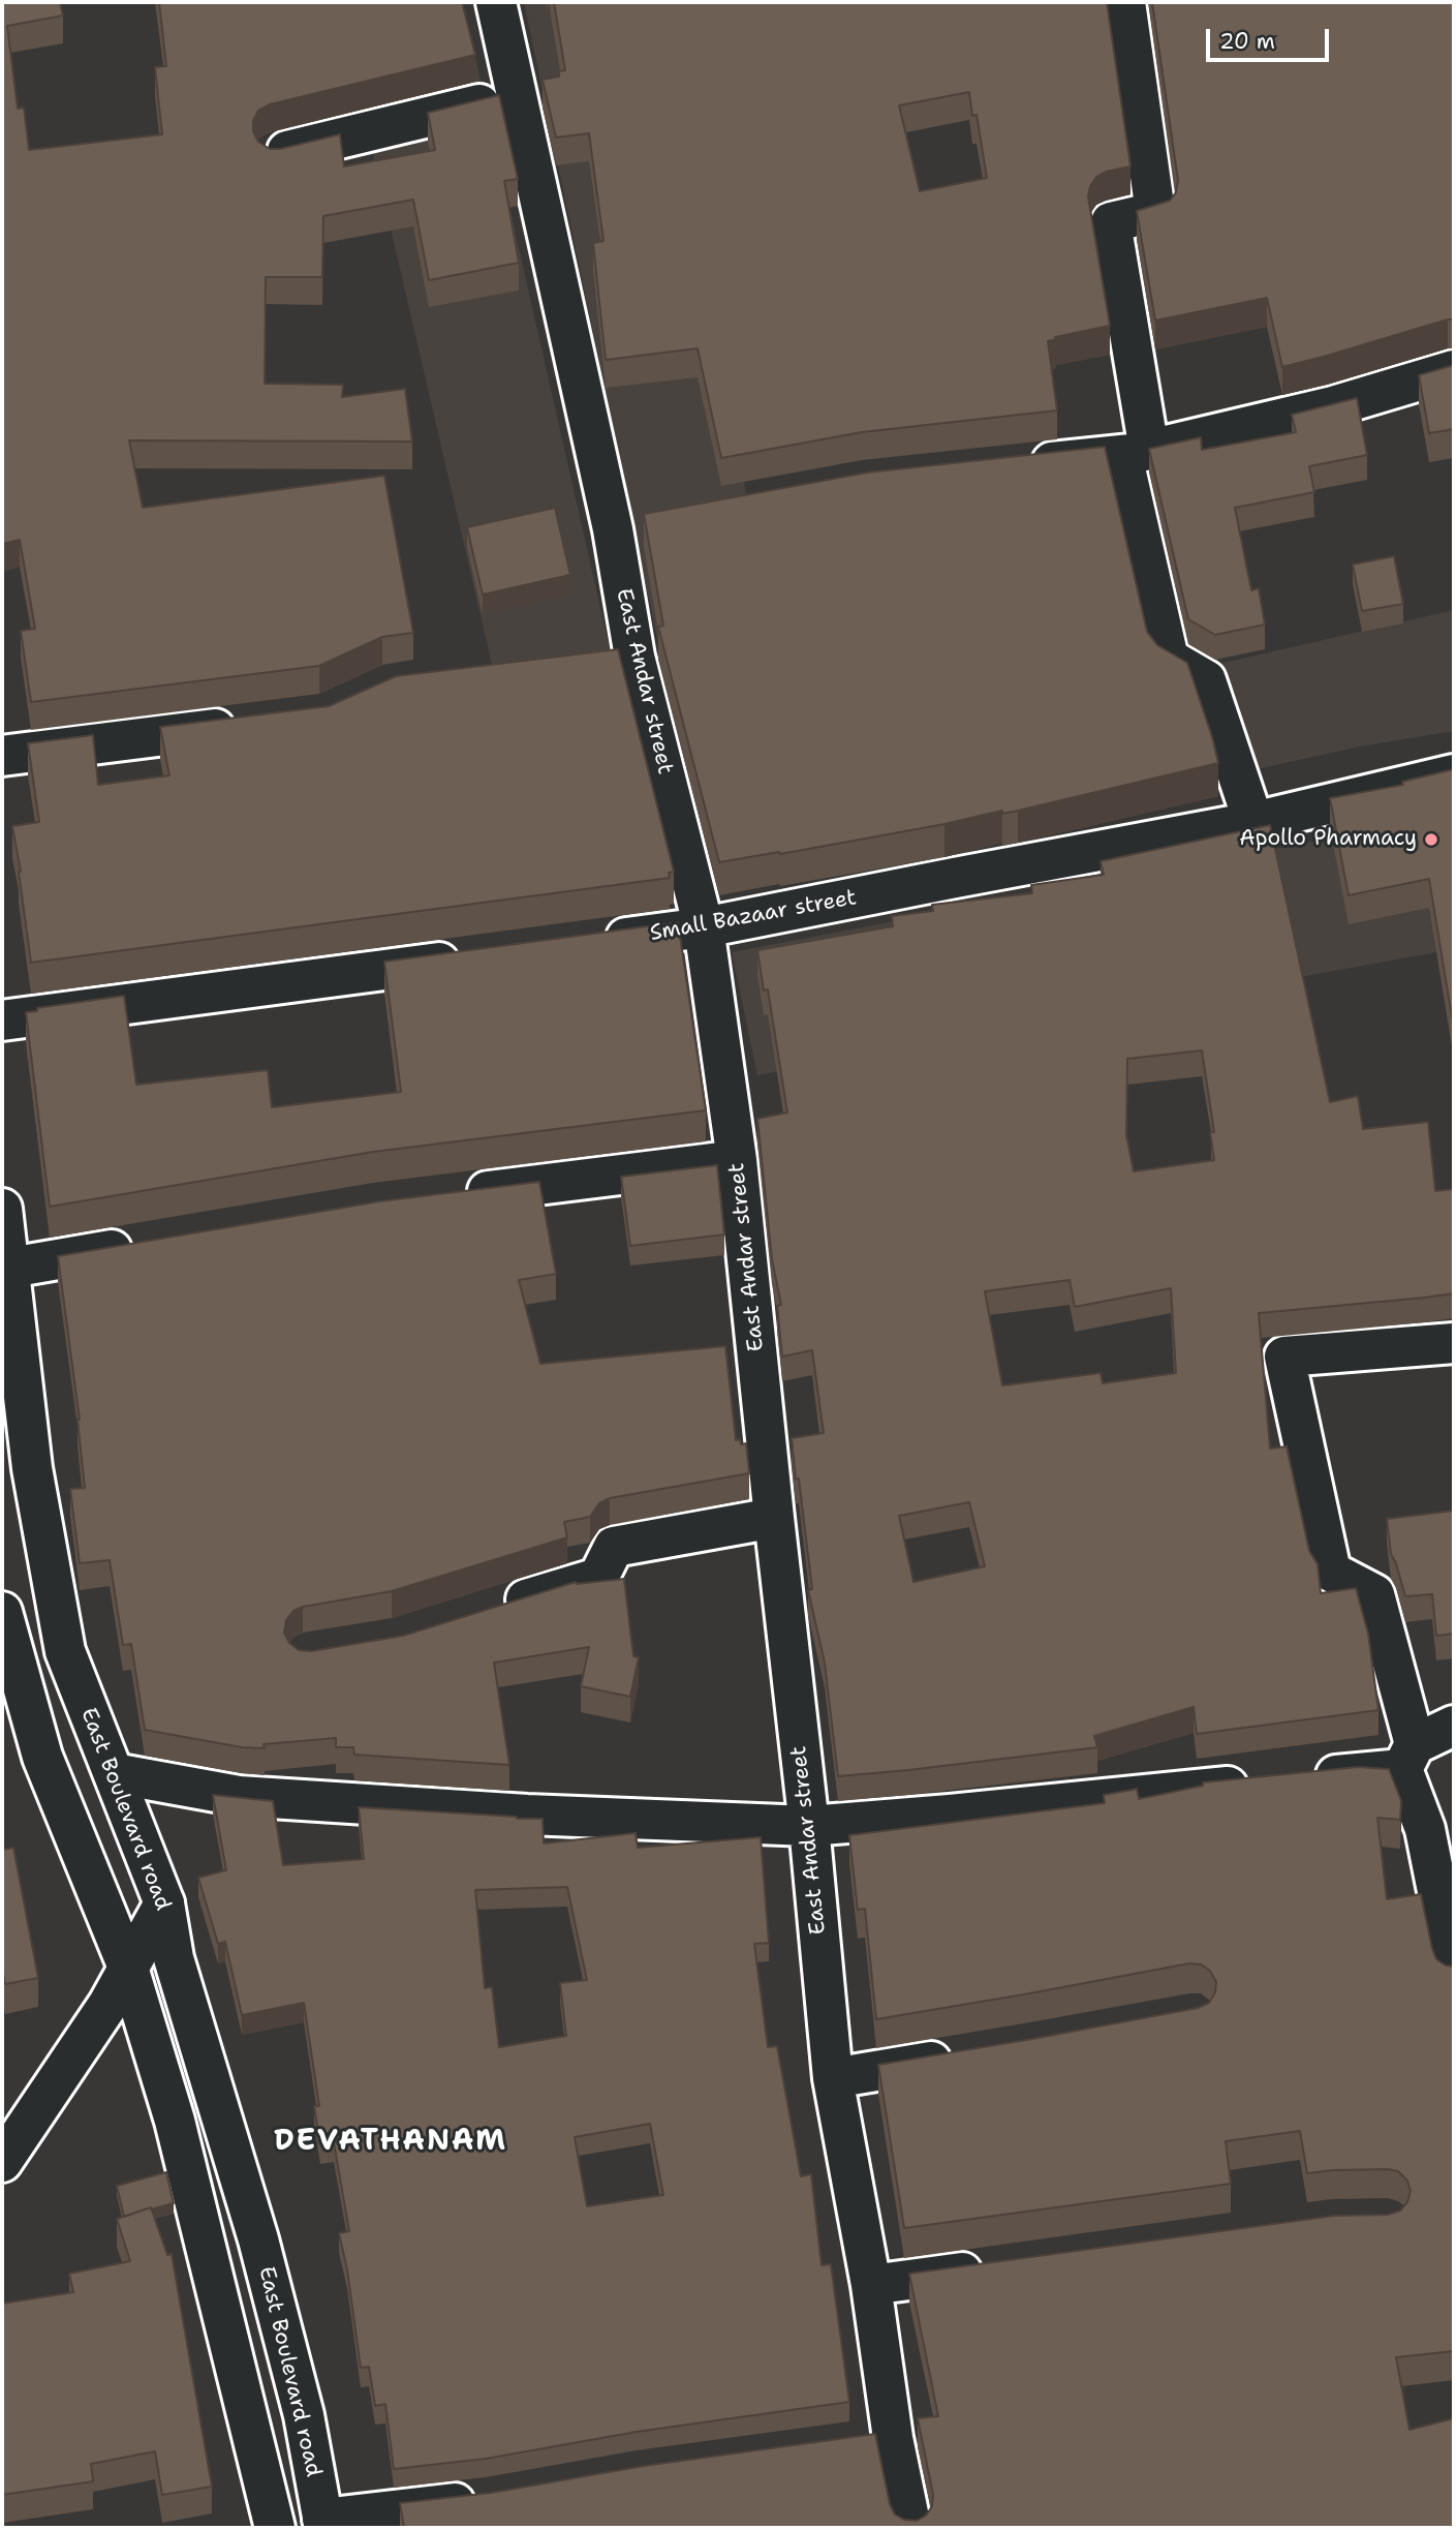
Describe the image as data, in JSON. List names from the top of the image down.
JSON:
{
  "streets": {
    "street": ["East Andar street", "Small Bazaar street", "East Boulevard road"]
  },
  "crossings": [
    ["East Andar street", "Small Bazaar street"]
  ],
  "districts": ["DEVATHANAM"],
  "places": ["Apollo Pharmacy"],
  "scale_bar": "20 m"
}
